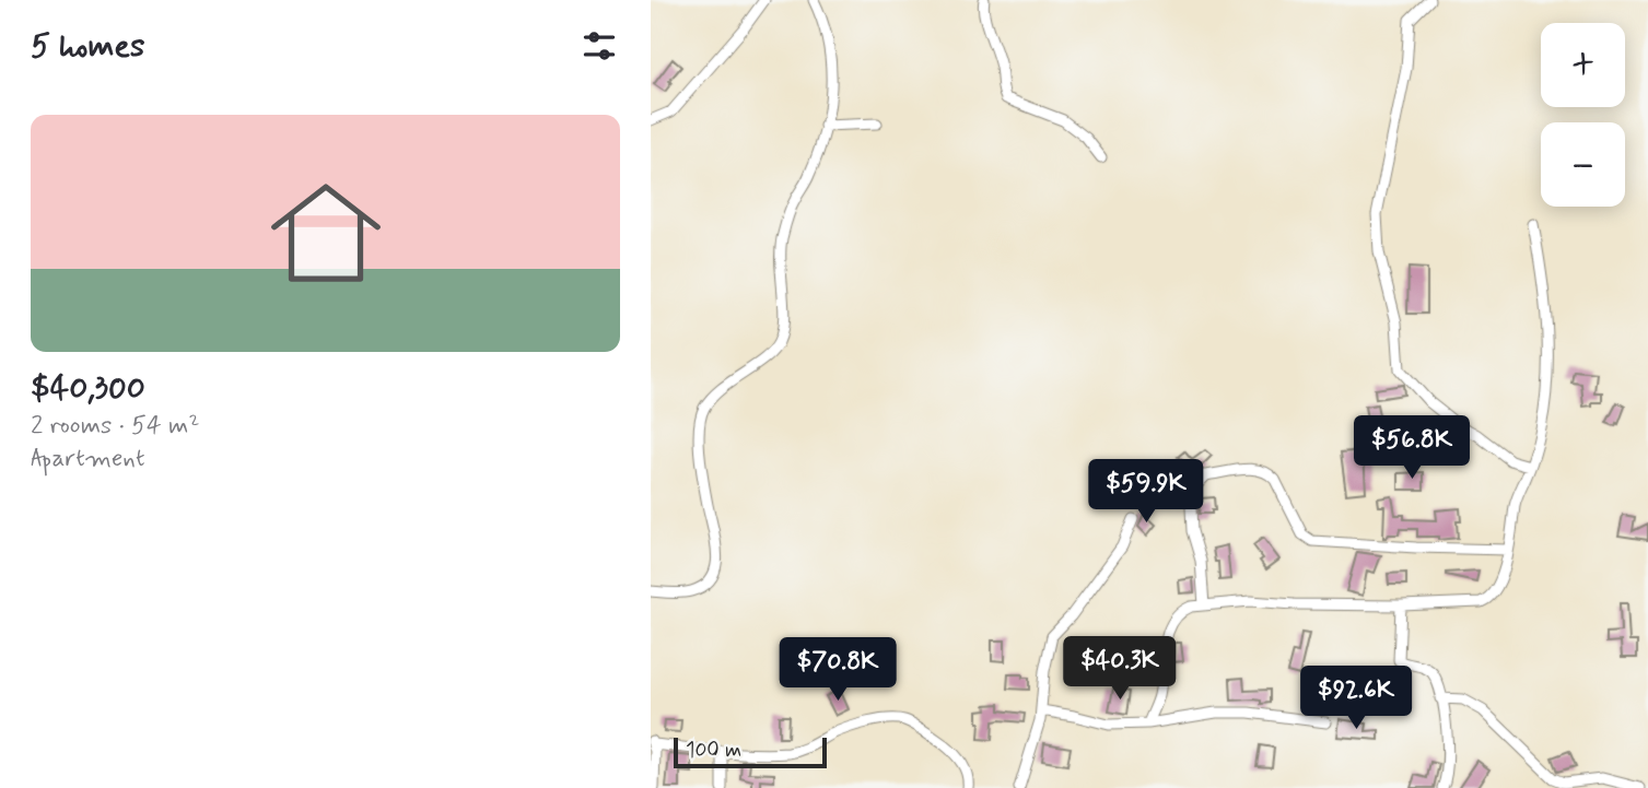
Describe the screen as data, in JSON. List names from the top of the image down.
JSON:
{
  "scale_bar": "100 m",
  "page": {
    "heading": "5 homes",
    "map_buttons": ["+", "−"],
    "list": [
      {
        "name": "$40,300",
        "note": "2 rooms · 54 m² · Apartment"
      }
    ],
    "price": [
      "$56.8K",
      "$59.9K",
      "$40.3K",
      "$70.8K",
      "$92.6K"
    ],
    "scale": "100 m"
  }
}
